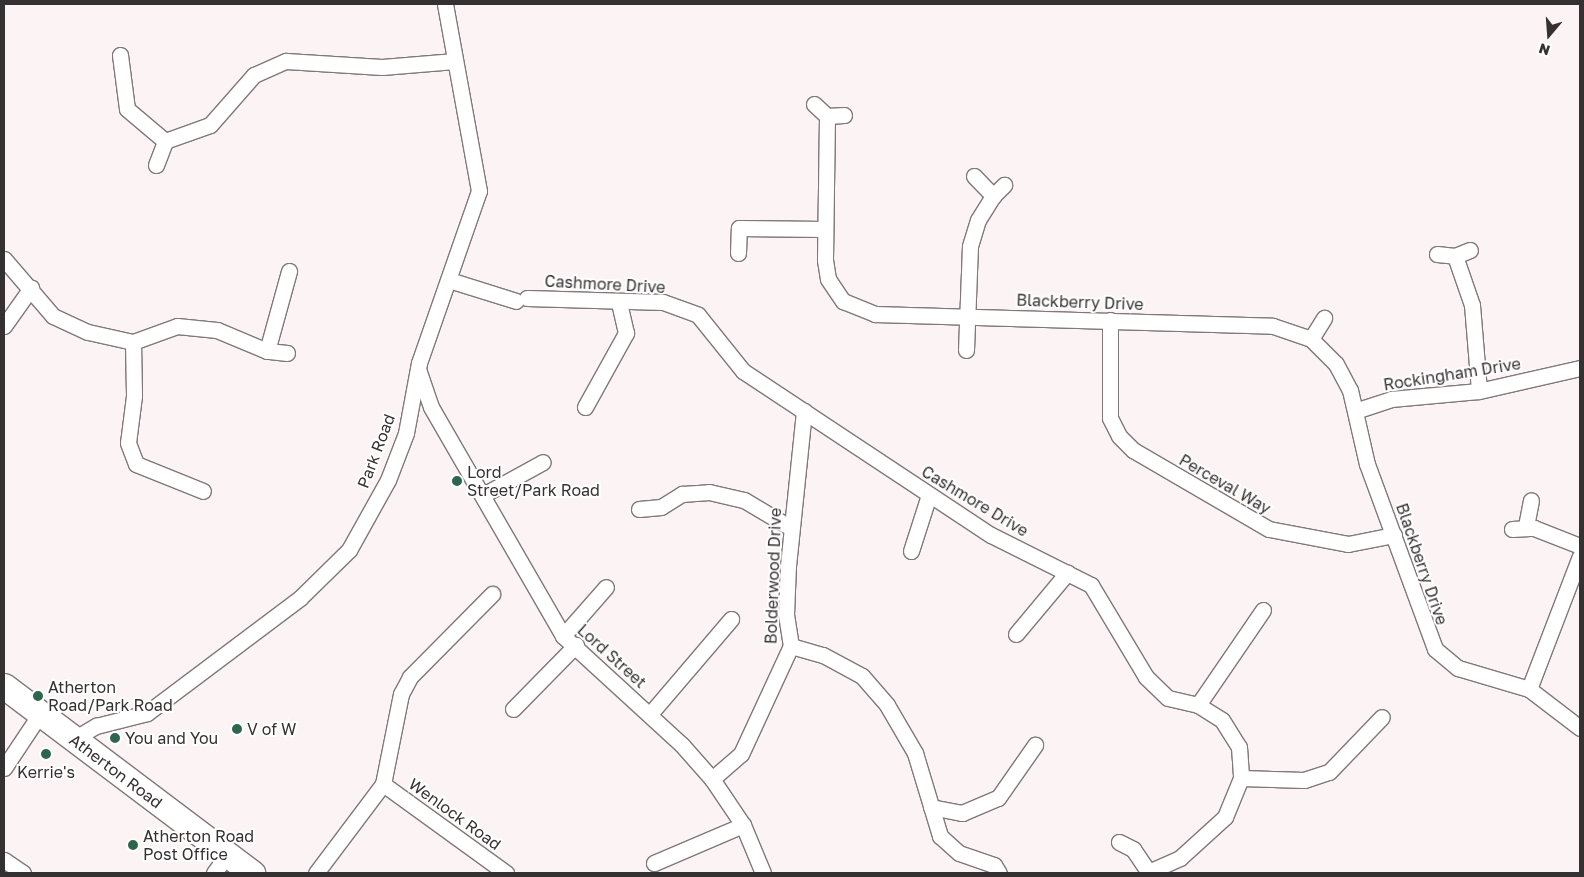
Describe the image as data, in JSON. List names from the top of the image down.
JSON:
{
  "streets": {
    "highway": ["Atherton Road"],
    "street": [
      "Cashmore Drive",
      "Blackberry Drive",
      "Rockingham Drive",
      "Park Road",
      "Perceval Way",
      "Bolderwood Drive",
      "Lord Street",
      "Wenlock Road"
    ]
  },
  "crossings": [
    ["Cashmore Drive", "Park Road"],
    ["Cashmore Drive", "Bolderwood Drive"],
    ["Blackberry Drive", "Rockingham Drive"],
    ["Blackberry Drive", "Perceval Way"],
    ["Park Road", "Lord Street"],
    ["Park Road", "Atherton Road"],
    ["Bolderwood Drive", "Lord Street"]
  ],
  "places": [
    "Lord Street/Park Road",
    "Atherton Road/Park Road",
    "V of W",
    "You and You",
    "Kerrie's",
    "Atherton Road Post Office"
  ],
  "north": "bottom"
}
